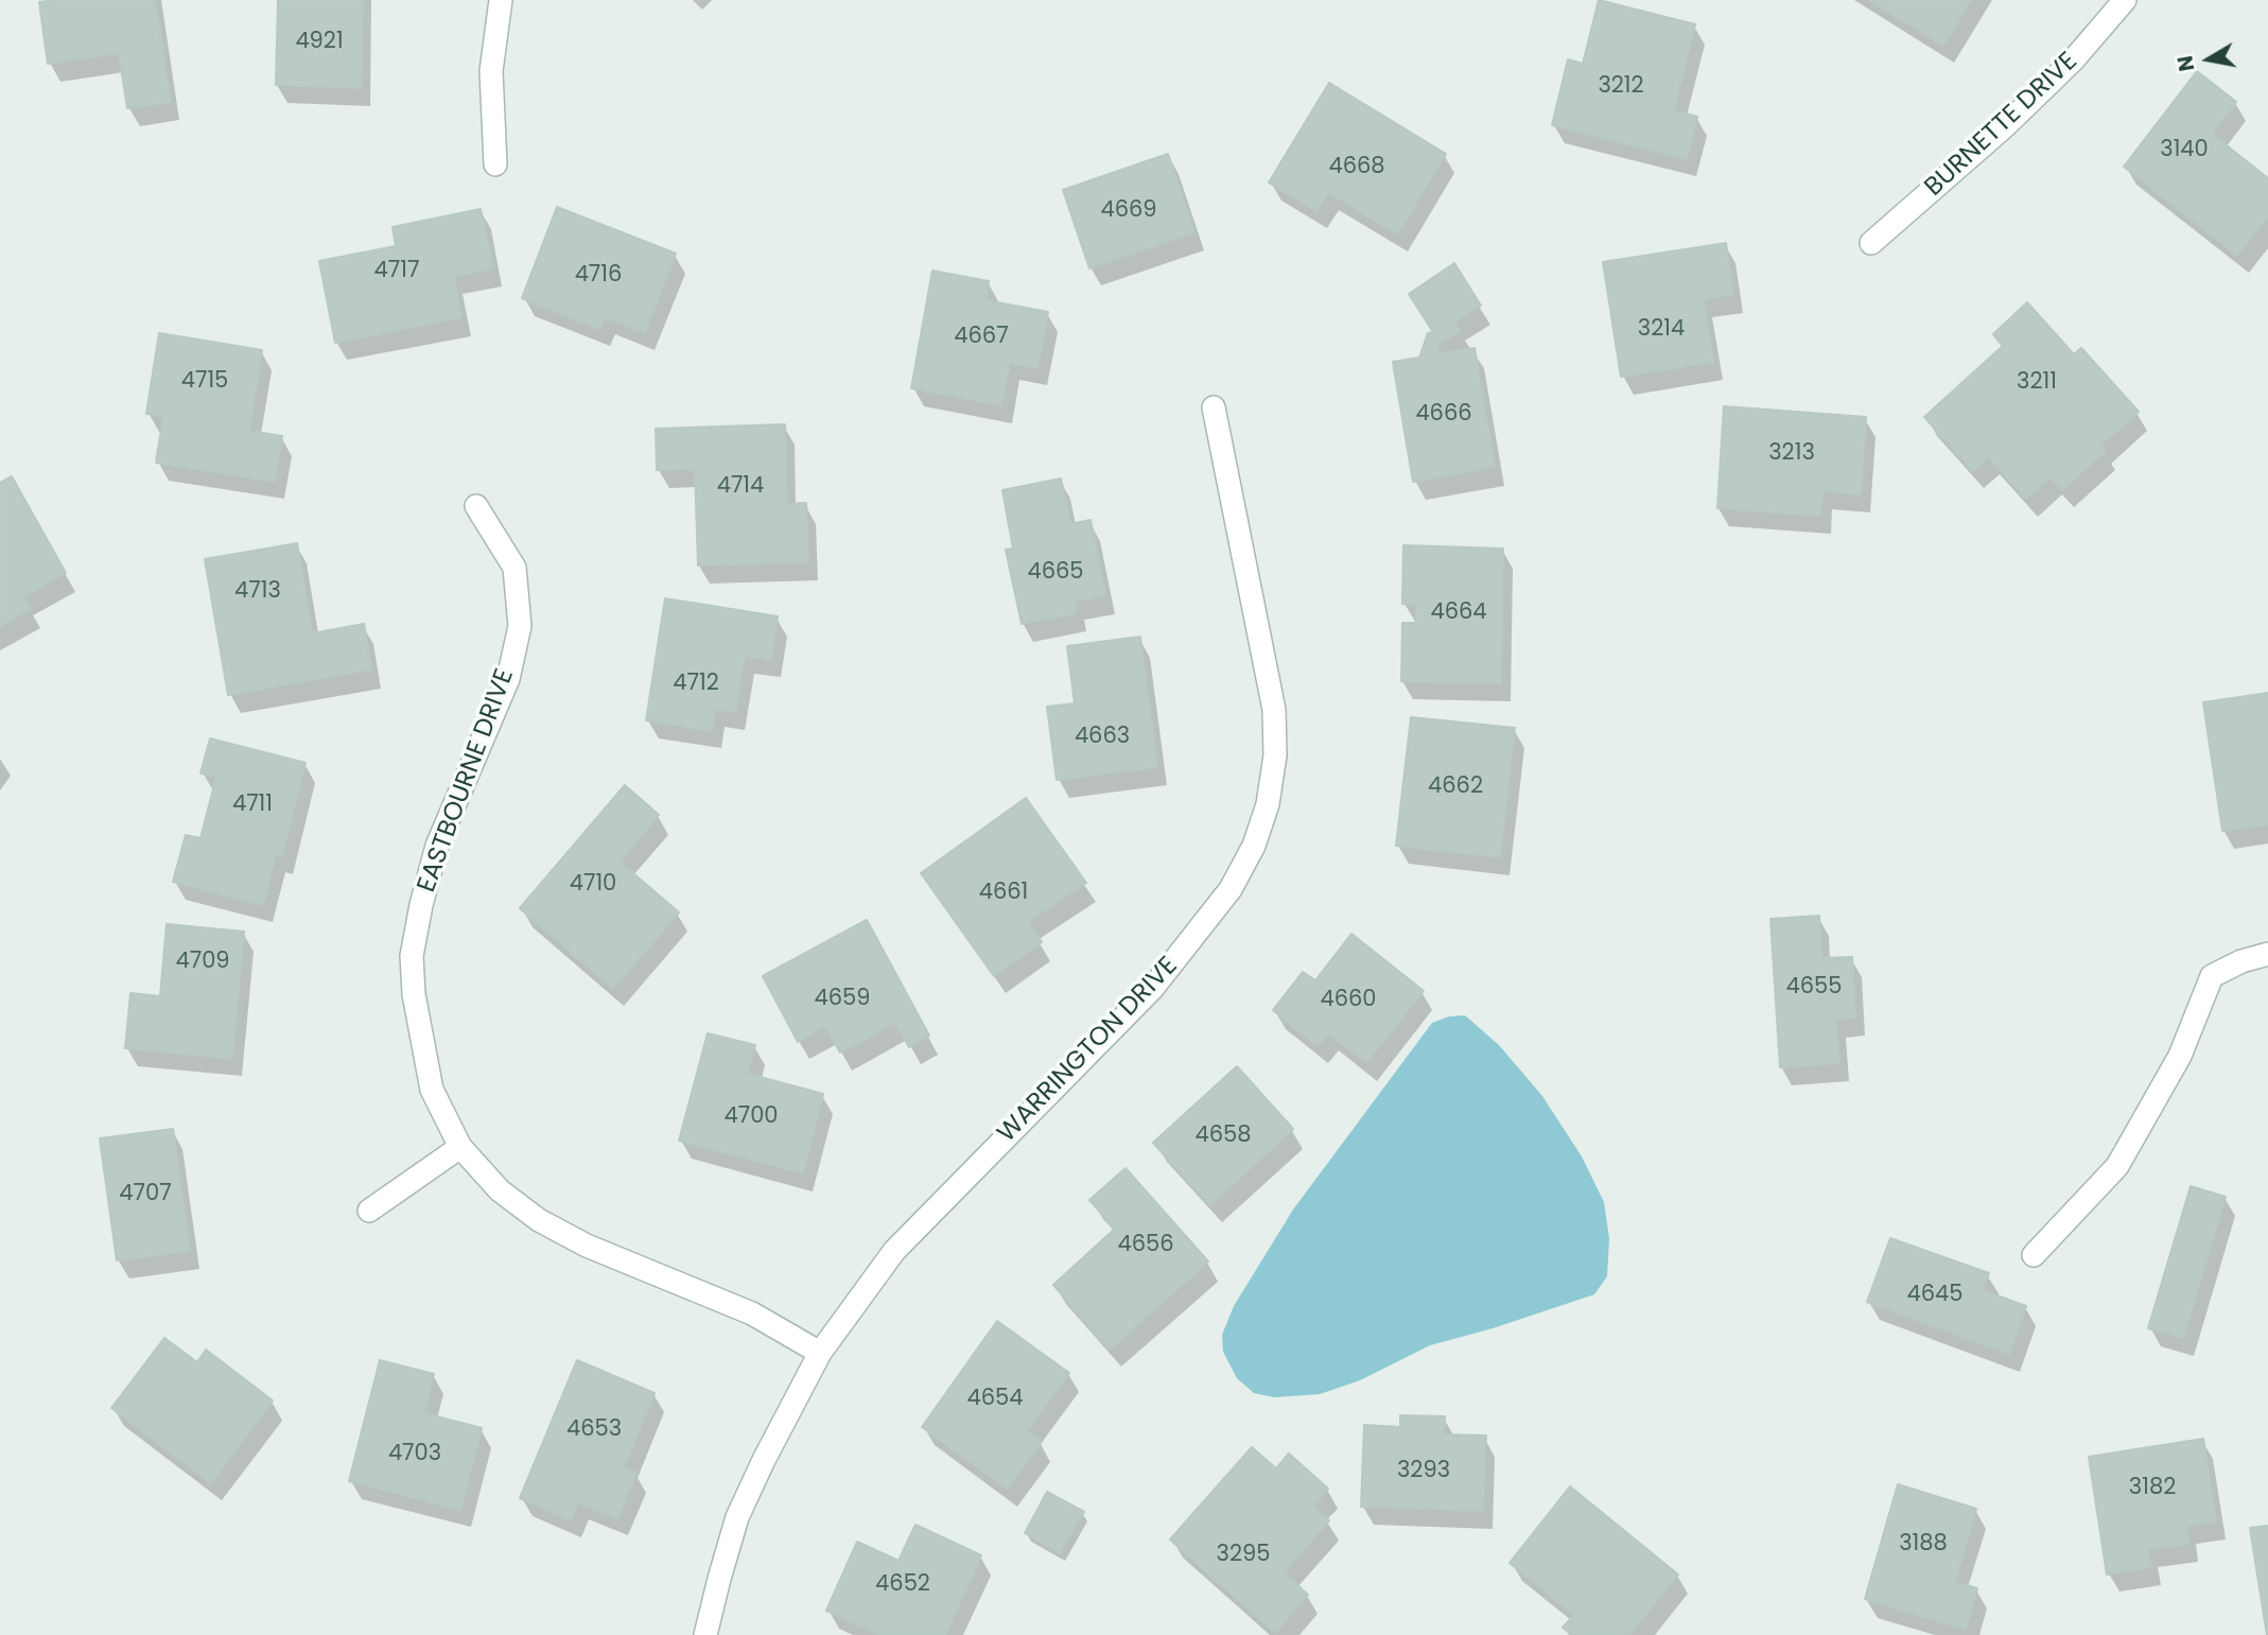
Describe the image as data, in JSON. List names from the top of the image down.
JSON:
{
  "streets": {
    "street": ["BURNETTE DRIVE", "EASTBOURNE DRIVE", "WARRINGTON DRIVE"]
  },
  "crossings": [
    ["EASTBOURNE DRIVE", "WARRINGTON DRIVE"]
  ],
  "house_numbers": [
    "4921",
    "3212",
    "3140",
    "4668",
    "4669",
    "4717",
    "4716",
    "3214",
    "4667",
    "4715",
    "3211",
    "4666",
    "3213",
    "4714",
    "4665",
    "4713",
    "4664",
    "4712",
    "4663",
    "4662",
    "4711",
    "4710",
    "4661",
    "4709",
    "4655",
    "4659",
    "4660",
    "4700",
    "4658",
    "4707",
    "4656",
    "4645",
    "4654",
    "4653",
    "4703",
    "3293",
    "3182",
    "3188",
    "3295",
    "4652"
  ],
  "north": "left"
}
